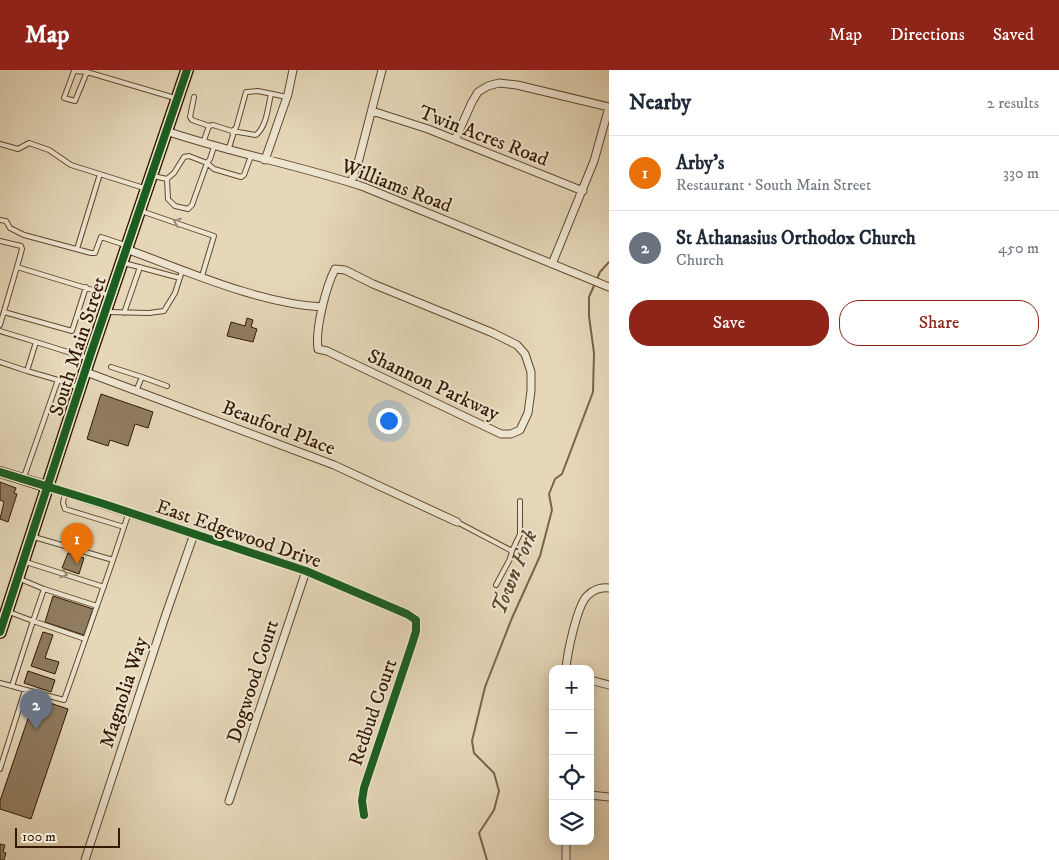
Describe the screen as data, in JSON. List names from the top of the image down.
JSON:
{
  "streets": {
    "main road": ["South Main Street"],
    "street": [
      "Twin Acres Road",
      "Williams Road",
      "Shannon Parkway",
      "Beauford Place",
      "East Edgewood Drive",
      "Dogwood Court",
      "Magnolia Way",
      "Redbud Court"
    ]
  },
  "crossings": [
    ["Williams Road", "South Main Street"],
    ["South Main Street", "Beauford Place"],
    ["South Main Street", "East Edgewood Drive"],
    ["East Edgewood Drive", "Dogwood Court"],
    ["East Edgewood Drive", "Magnolia Way"],
    ["East Edgewood Drive", "Redbud Court"]
  ],
  "water": ["Town Fork"],
  "scale_bar": "100 m",
  "page": {
    "header": "Map",
    "nav": ["Map", "Directions", "Saved"],
    "heading": ["Nearby", "2 results"],
    "list": [
      {
        "mark": "1",
        "name": "Arby's",
        "note": "Restaurant · South Main Street",
        "value": "330 m"
      },
      {
        "mark": "2",
        "name": "St Athanasius Orthodox Church",
        "note": "Church",
        "value": "450 m"
      }
    ],
    "buttons": ["Save", "Share"],
    "pins": ["1", "2"],
    "map_buttons": ["+", "−"],
    "scale": "100 m"
  }
}
